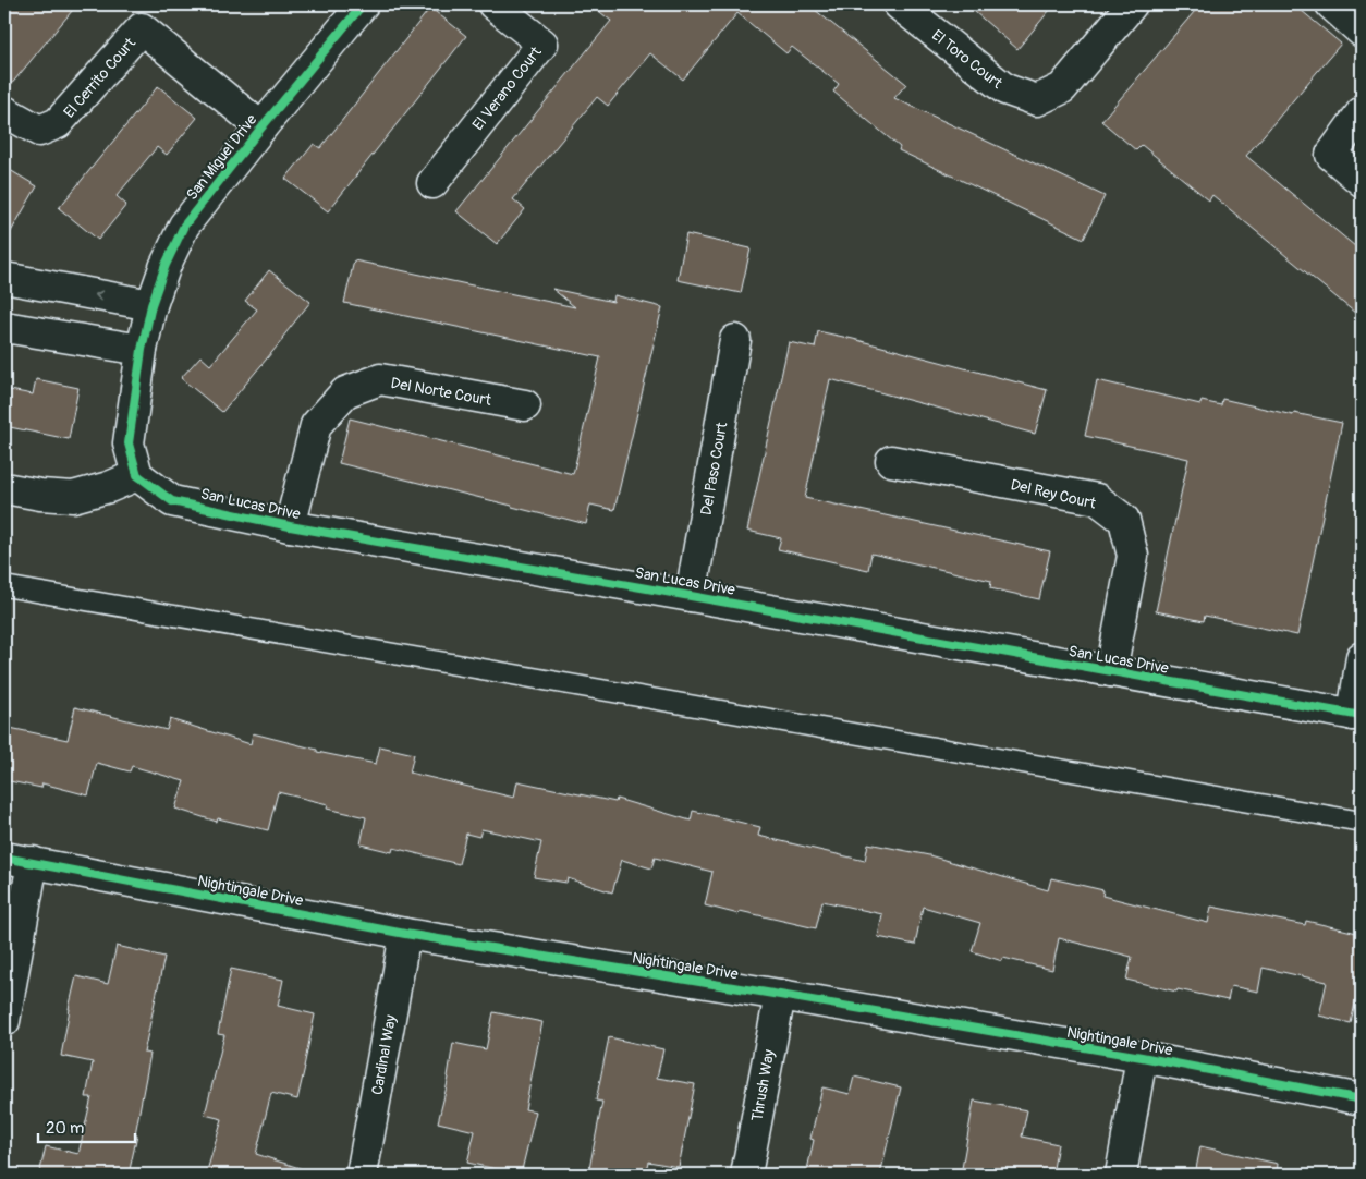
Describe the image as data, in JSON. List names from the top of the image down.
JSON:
{
  "streets": {
    "street": [
      "El Toro Court",
      "El Cerrito Court",
      "El Verano Court",
      "San Miguel Drive",
      "Del Norte Court",
      "Del Paso Court",
      "Del Rey Court",
      "San Lucas Drive",
      "Nightingale Drive",
      "Cardinal Way",
      "Thrush Way"
    ]
  },
  "crossings": [
    ["El Cerrito Court", "San Miguel Drive"],
    ["Del Norte Court", "San Lucas Drive"],
    ["Del Paso Court", "San Lucas Drive"],
    ["Del Rey Court", "San Lucas Drive"],
    ["Nightingale Drive", "Cardinal Way"],
    ["Nightingale Drive", "Thrush Way"]
  ],
  "scale_bar": "20 m"
}
